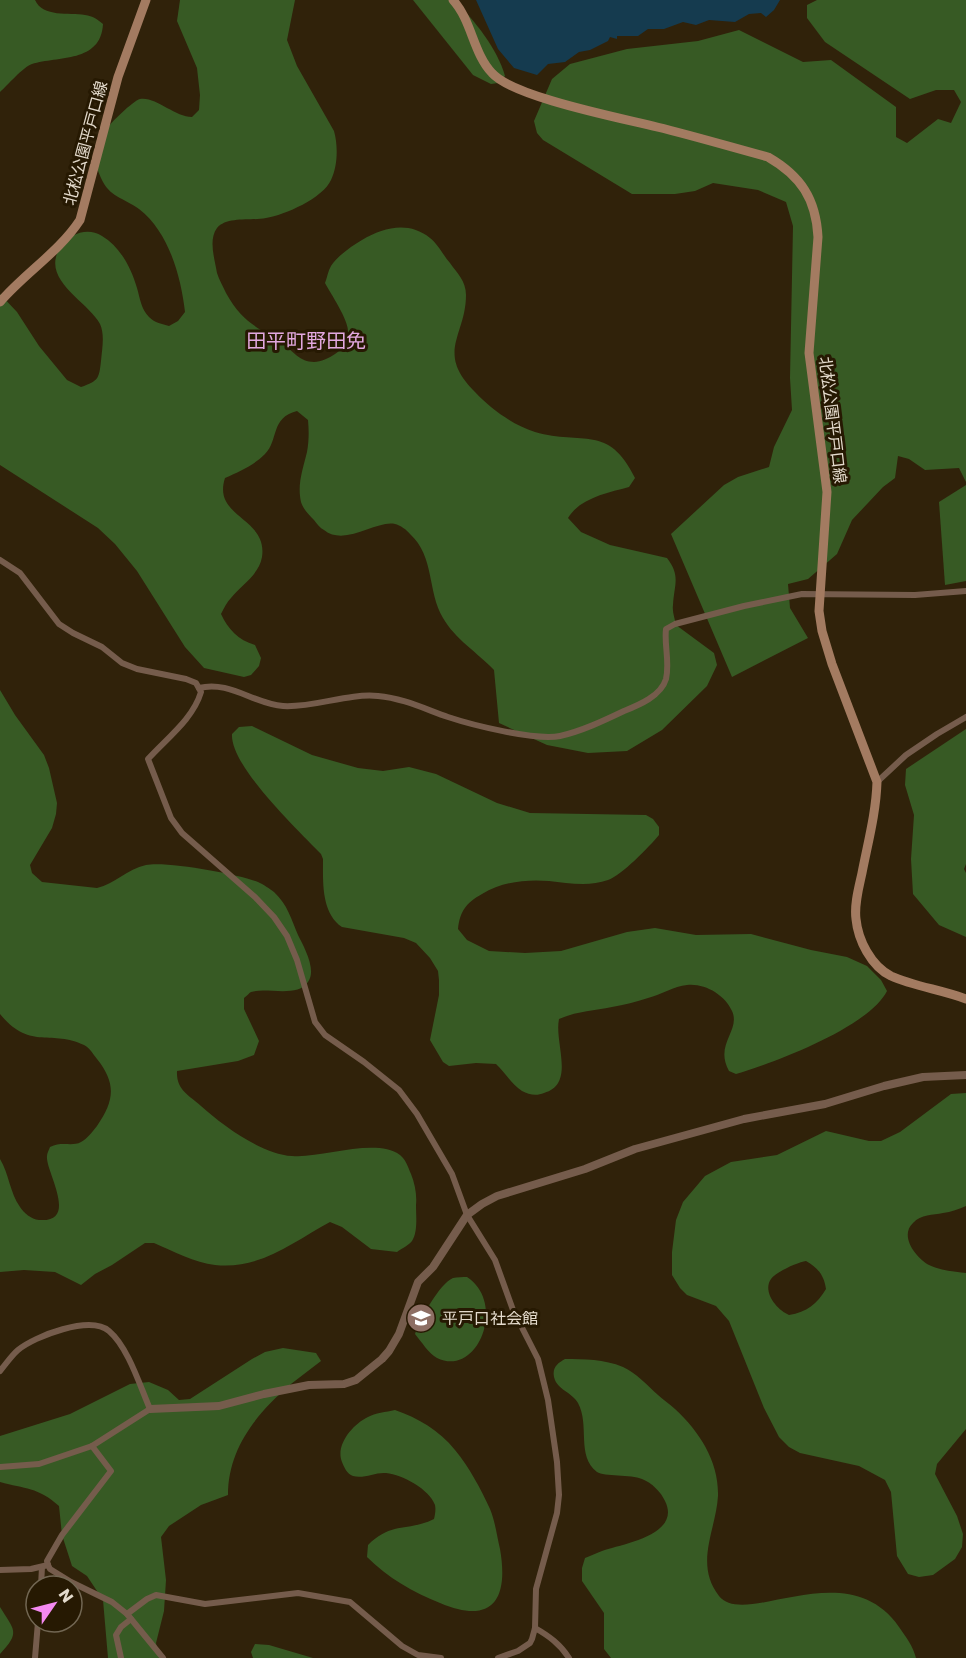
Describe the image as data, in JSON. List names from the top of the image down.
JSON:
{
  "streets": {
    "main road": ["北松公園平戸口線"]
  },
  "districts": ["田平町野田免"],
  "places": {
    "school or university": ["平戸口社会館"]
  },
  "north": "top right"
}
